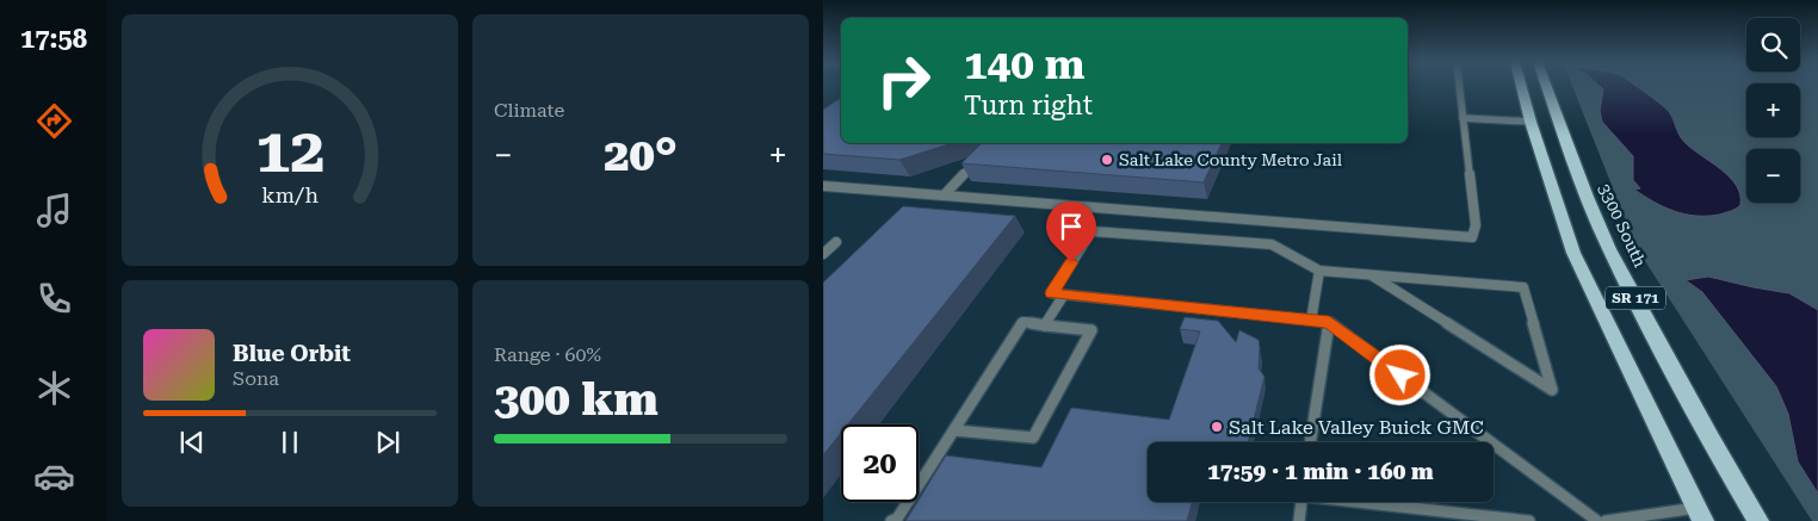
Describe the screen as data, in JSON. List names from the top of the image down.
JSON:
{
  "streets": {
    "main road": ["3300 South", "SR 171"]
  },
  "places": ["Salt Lake County Metro Jail", "Salt Lake Valley Buick GMC"],
  "page": {
    "tabs": "17:58",
    "tile": [
      "Climate",
      ["Range · 60%", "300 km"]
    ],
    "map_buttons": ["+", "−"],
    "turn": ["140 m", "Turn right"],
    "heat": ["−", "20°", "+"],
    "song": ["Blue Orbit", "Sona"],
    "limit": "20",
    "trip": "17:59 · 1 min · 160 m",
    "gauge": ["12", "km/h"]
  }
}
